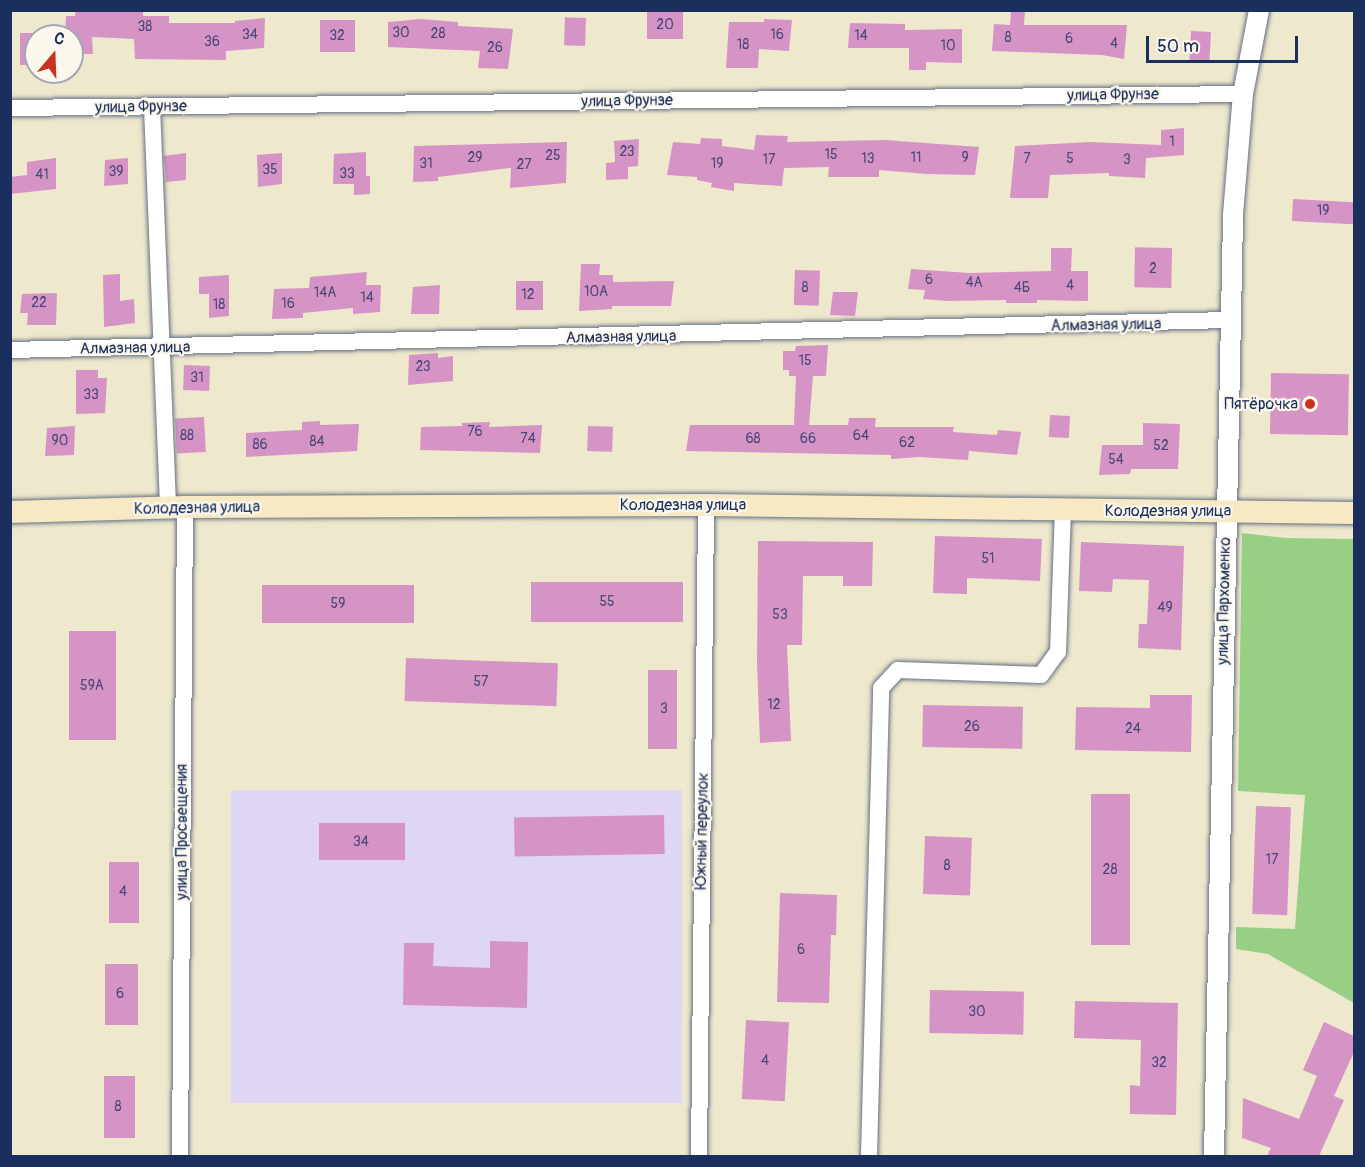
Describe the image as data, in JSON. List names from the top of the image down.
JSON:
{
  "streets": {
    "main road": ["Колодезная улица"],
    "street": [
      "улица Фрунзе",
      "Алмазная улица",
      "улица Пархоменко",
      "Южный переулок",
      "улица Просвещения"
    ]
  },
  "crossings": [
    ["улица Фрунзе", "улица Пархоменко"],
    ["улица Фрунзе", "улица Просвещения"],
    ["Алмазная улица", "улица Пархоменко"],
    ["Алмазная улица", "улица Просвещения"],
    ["Колодезная улица", "улица Пархоменко"],
    ["Колодезная улица", "Южный переулок"],
    ["Колодезная улица", "улица Просвещения"]
  ],
  "places": ["Пятёрочка"],
  "house_numbers": [
    "20",
    "38",
    "30",
    "28",
    "34",
    "16",
    "32",
    "14",
    "8",
    "6",
    "36",
    "4",
    "18",
    "10",
    "26",
    "1",
    "23",
    "15",
    "25",
    "29",
    "11",
    "9",
    "13",
    "7",
    "5",
    "17",
    "3",
    "31",
    "19",
    "27",
    "35",
    "39",
    "33",
    "41",
    "19",
    "2",
    "6",
    "4А",
    "4",
    "8",
    "4Б",
    "10А",
    "14А",
    "12",
    "14",
    "22",
    "16",
    "18",
    "15",
    "23",
    "31",
    "33",
    "76",
    "88",
    "64",
    "74",
    "68",
    "66",
    "90",
    "84",
    "62",
    "86",
    "52",
    "54",
    "51",
    "55",
    "59",
    "49",
    "53",
    "57",
    "59А",
    "12",
    "3",
    "26",
    "24",
    "34",
    "17",
    "8",
    "28",
    "4",
    "6",
    "6",
    "30",
    "4",
    "32",
    "8"
  ],
  "scale_bar": "50 m",
  "north": "top"
}
